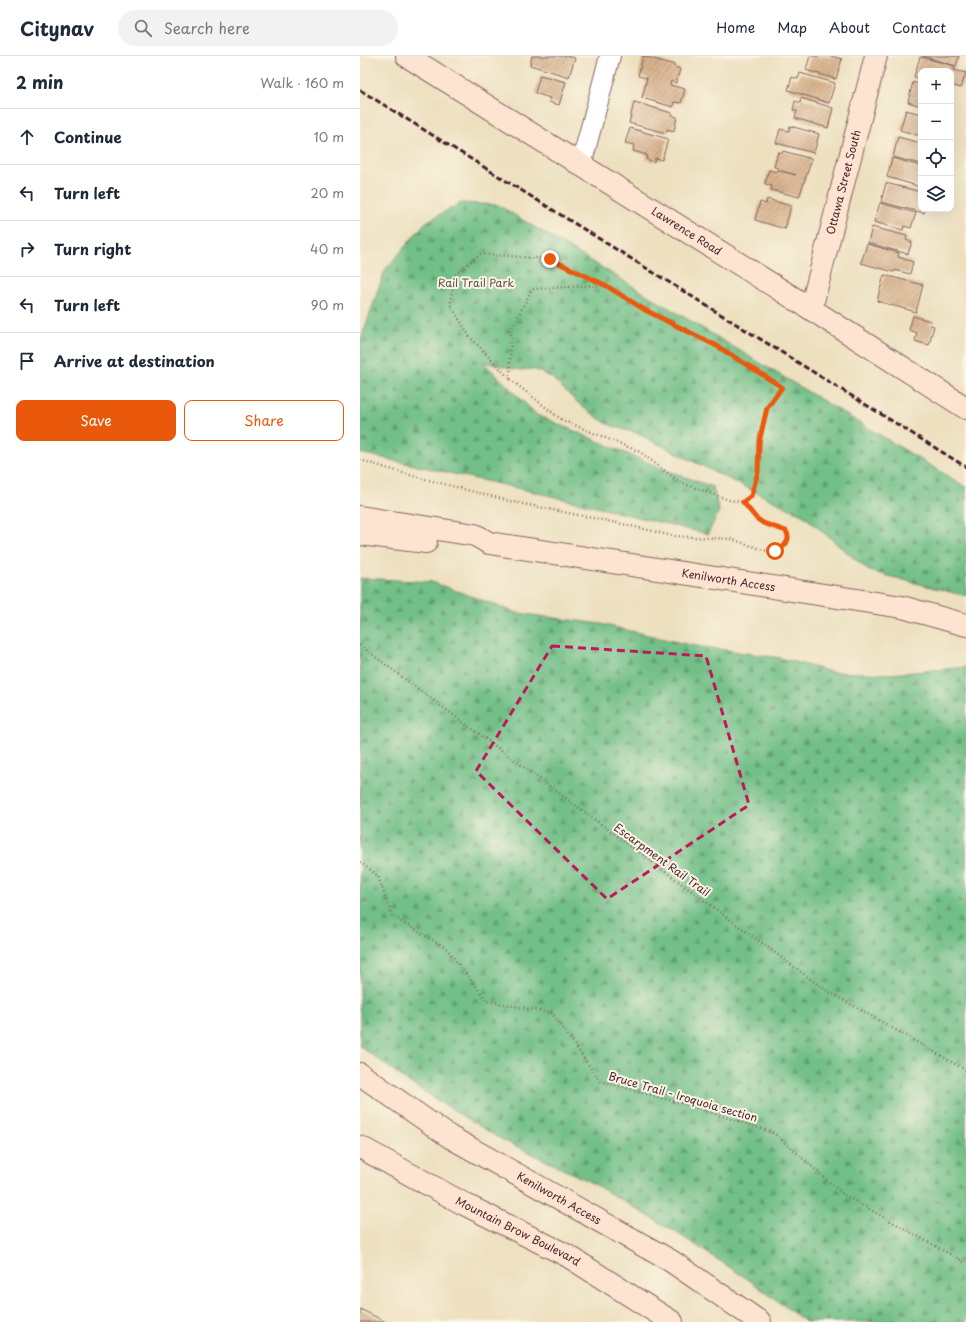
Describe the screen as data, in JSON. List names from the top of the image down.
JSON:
{
  "streets": {
    "main road": [
      "Ottawa Street South",
      "Lawrence Road",
      "Kenilworth Access",
      "Mountain Brow Boulevard"
    ],
    "path": ["Escarpment Rail Trail", "Bruce Trail - Iroquoia section"]
  },
  "crossings": [
    ["Ottawa Street South", "Lawrence Road"]
  ],
  "parks": ["Rail Trail Park"],
  "page": {
    "header": "Citynav",
    "search": "Search here",
    "nav": [
      "Home",
      "Map",
      "About",
      "Contact"
    ],
    "heading": ["2 min", "Walk · 160 m"],
    "map_buttons": ["+", "−"],
    "list": [
      ["Continue", "10 m"],
      ["Turn left", "20 m"],
      ["Turn right", "40 m"],
      ["Turn left", "90 m"],
      "Arrive at destination"
    ],
    "buttons": ["Save", "Share"]
  }
}
